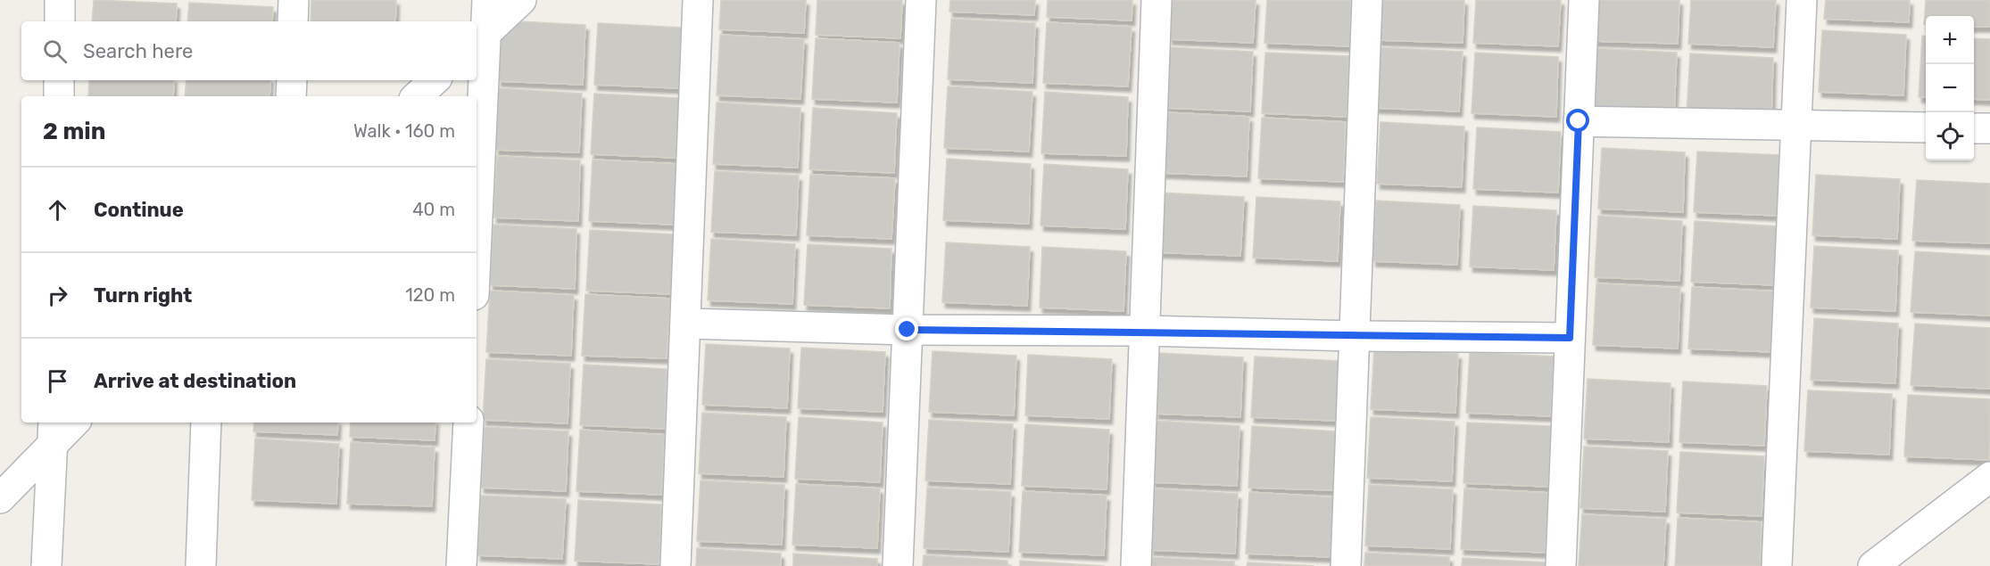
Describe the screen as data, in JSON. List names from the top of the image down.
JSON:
{
  "page": {
    "map_buttons": ["+", "−"],
    "search": "Search here",
    "heading": ["2 min", "Walk · 160 m"],
    "list": [
      ["Continue", "40 m"],
      ["Turn right", "120 m"],
      "Arrive at destination"
    ]
  }
}
